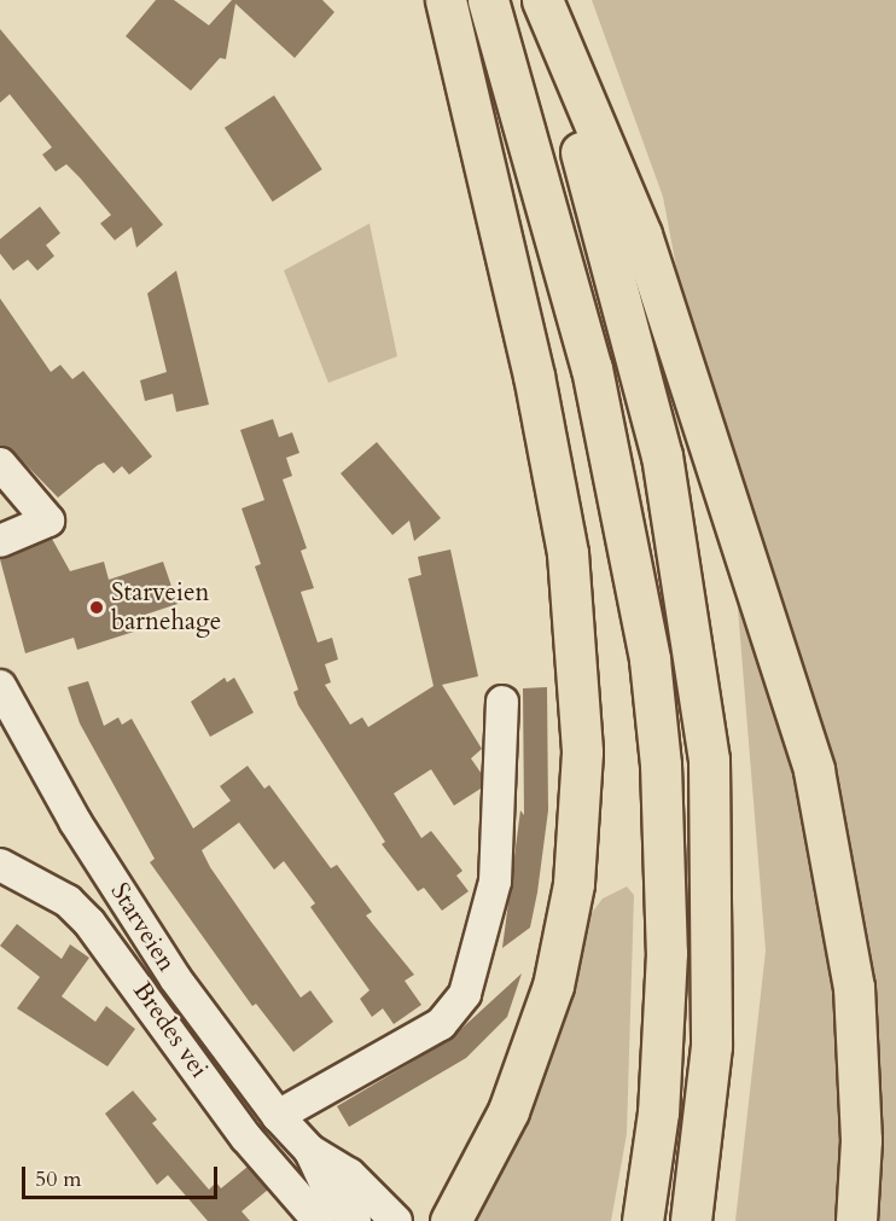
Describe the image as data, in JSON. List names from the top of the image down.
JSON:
{
  "streets": {
    "street": ["Starveien", "Bredes vei"]
  },
  "places": ["Starveien barnehage"],
  "scale_bar": "50 m"
}
